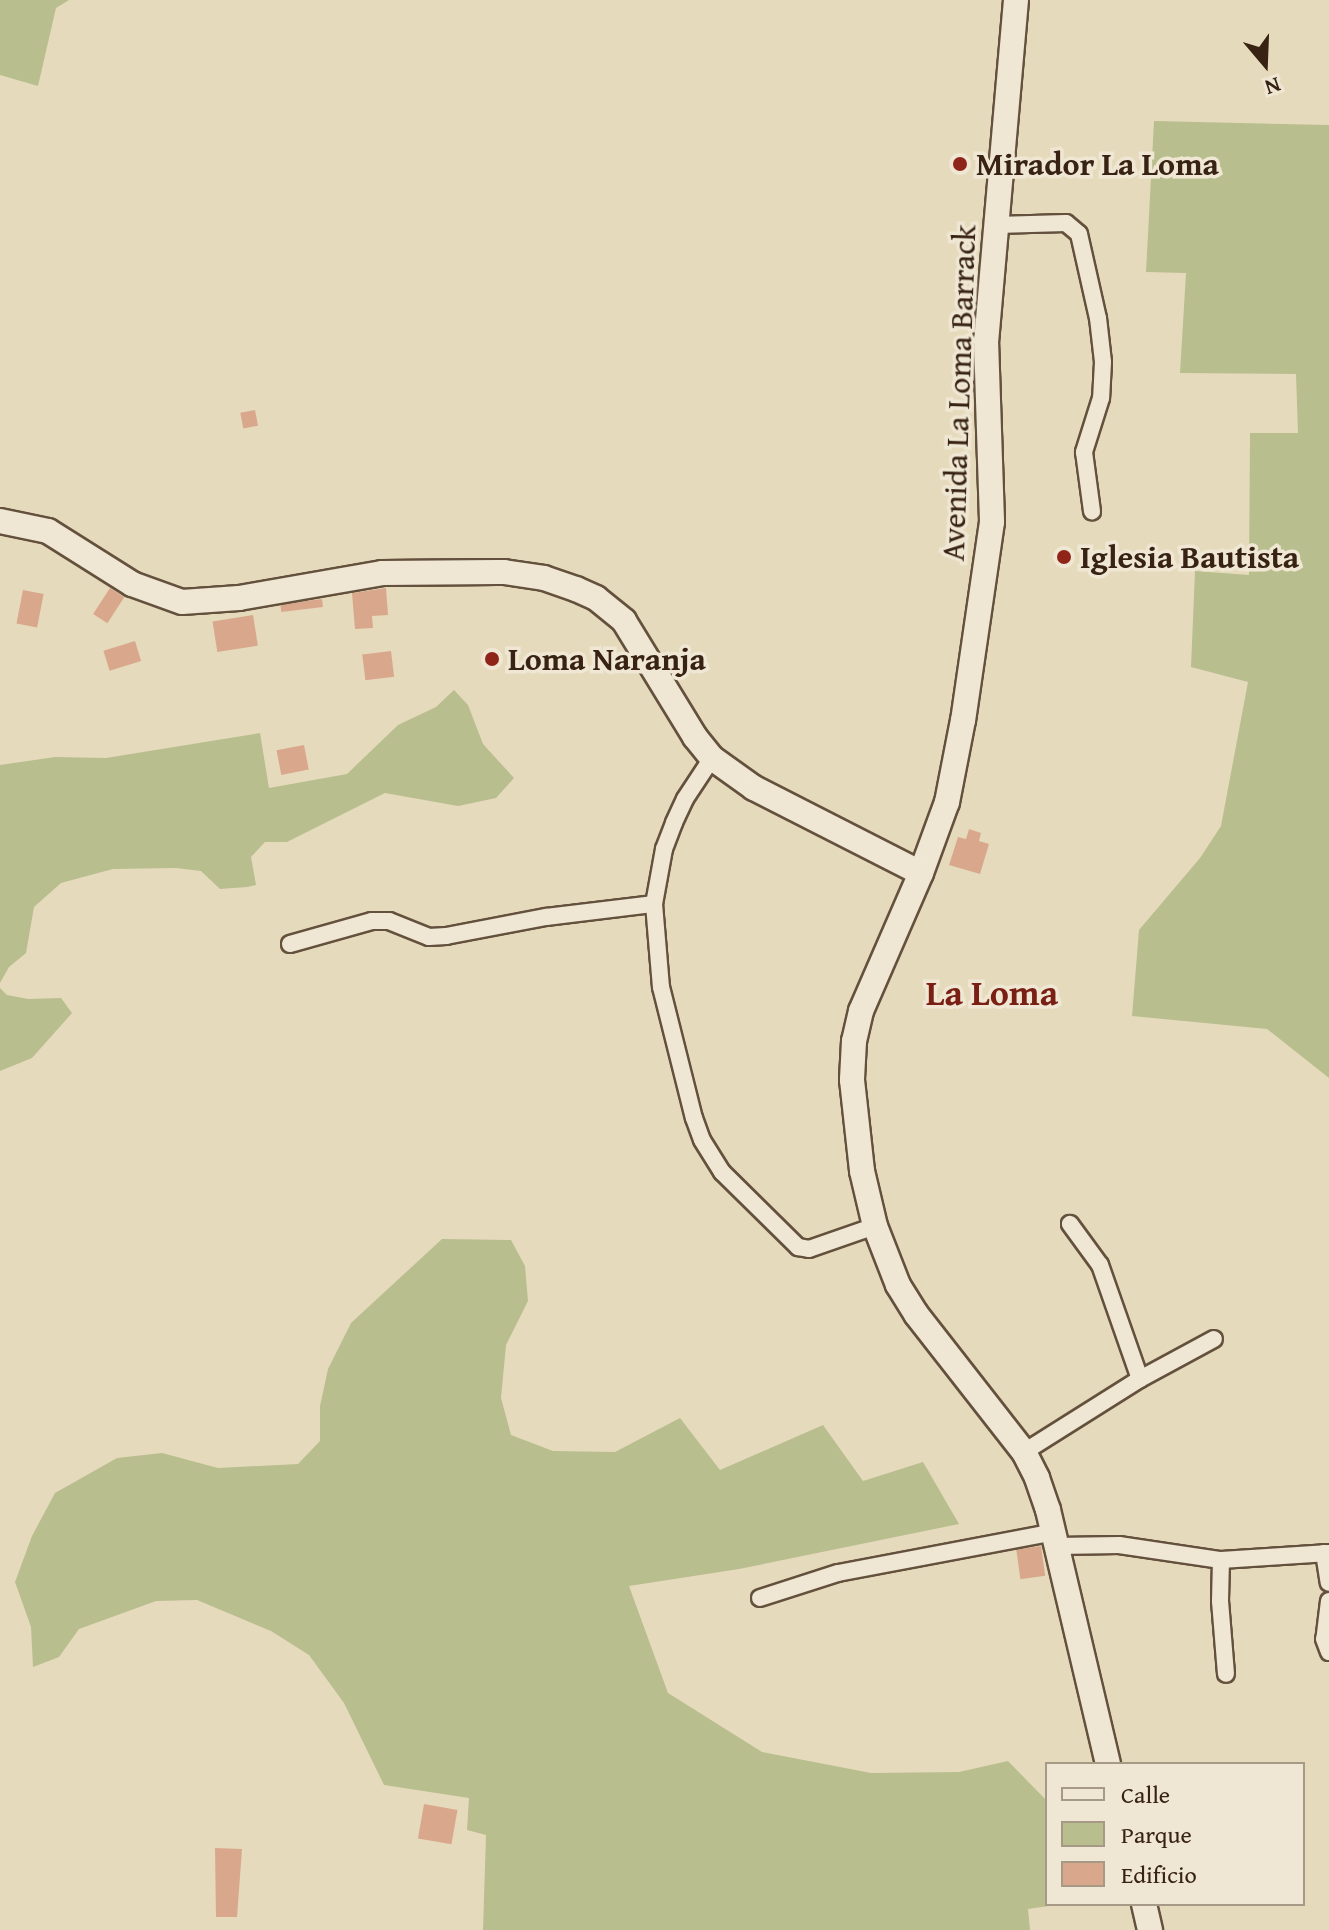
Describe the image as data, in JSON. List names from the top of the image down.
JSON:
{
  "streets": {
    "main road": ["Avenida La Loma Barrack"]
  },
  "districts": ["La Loma"],
  "places": ["Mirador La Loma", "Iglesia Bautista", "Loma Naranja"],
  "legend": ["Calle", "Parque", "Edificio"],
  "north": "bottom"
}
